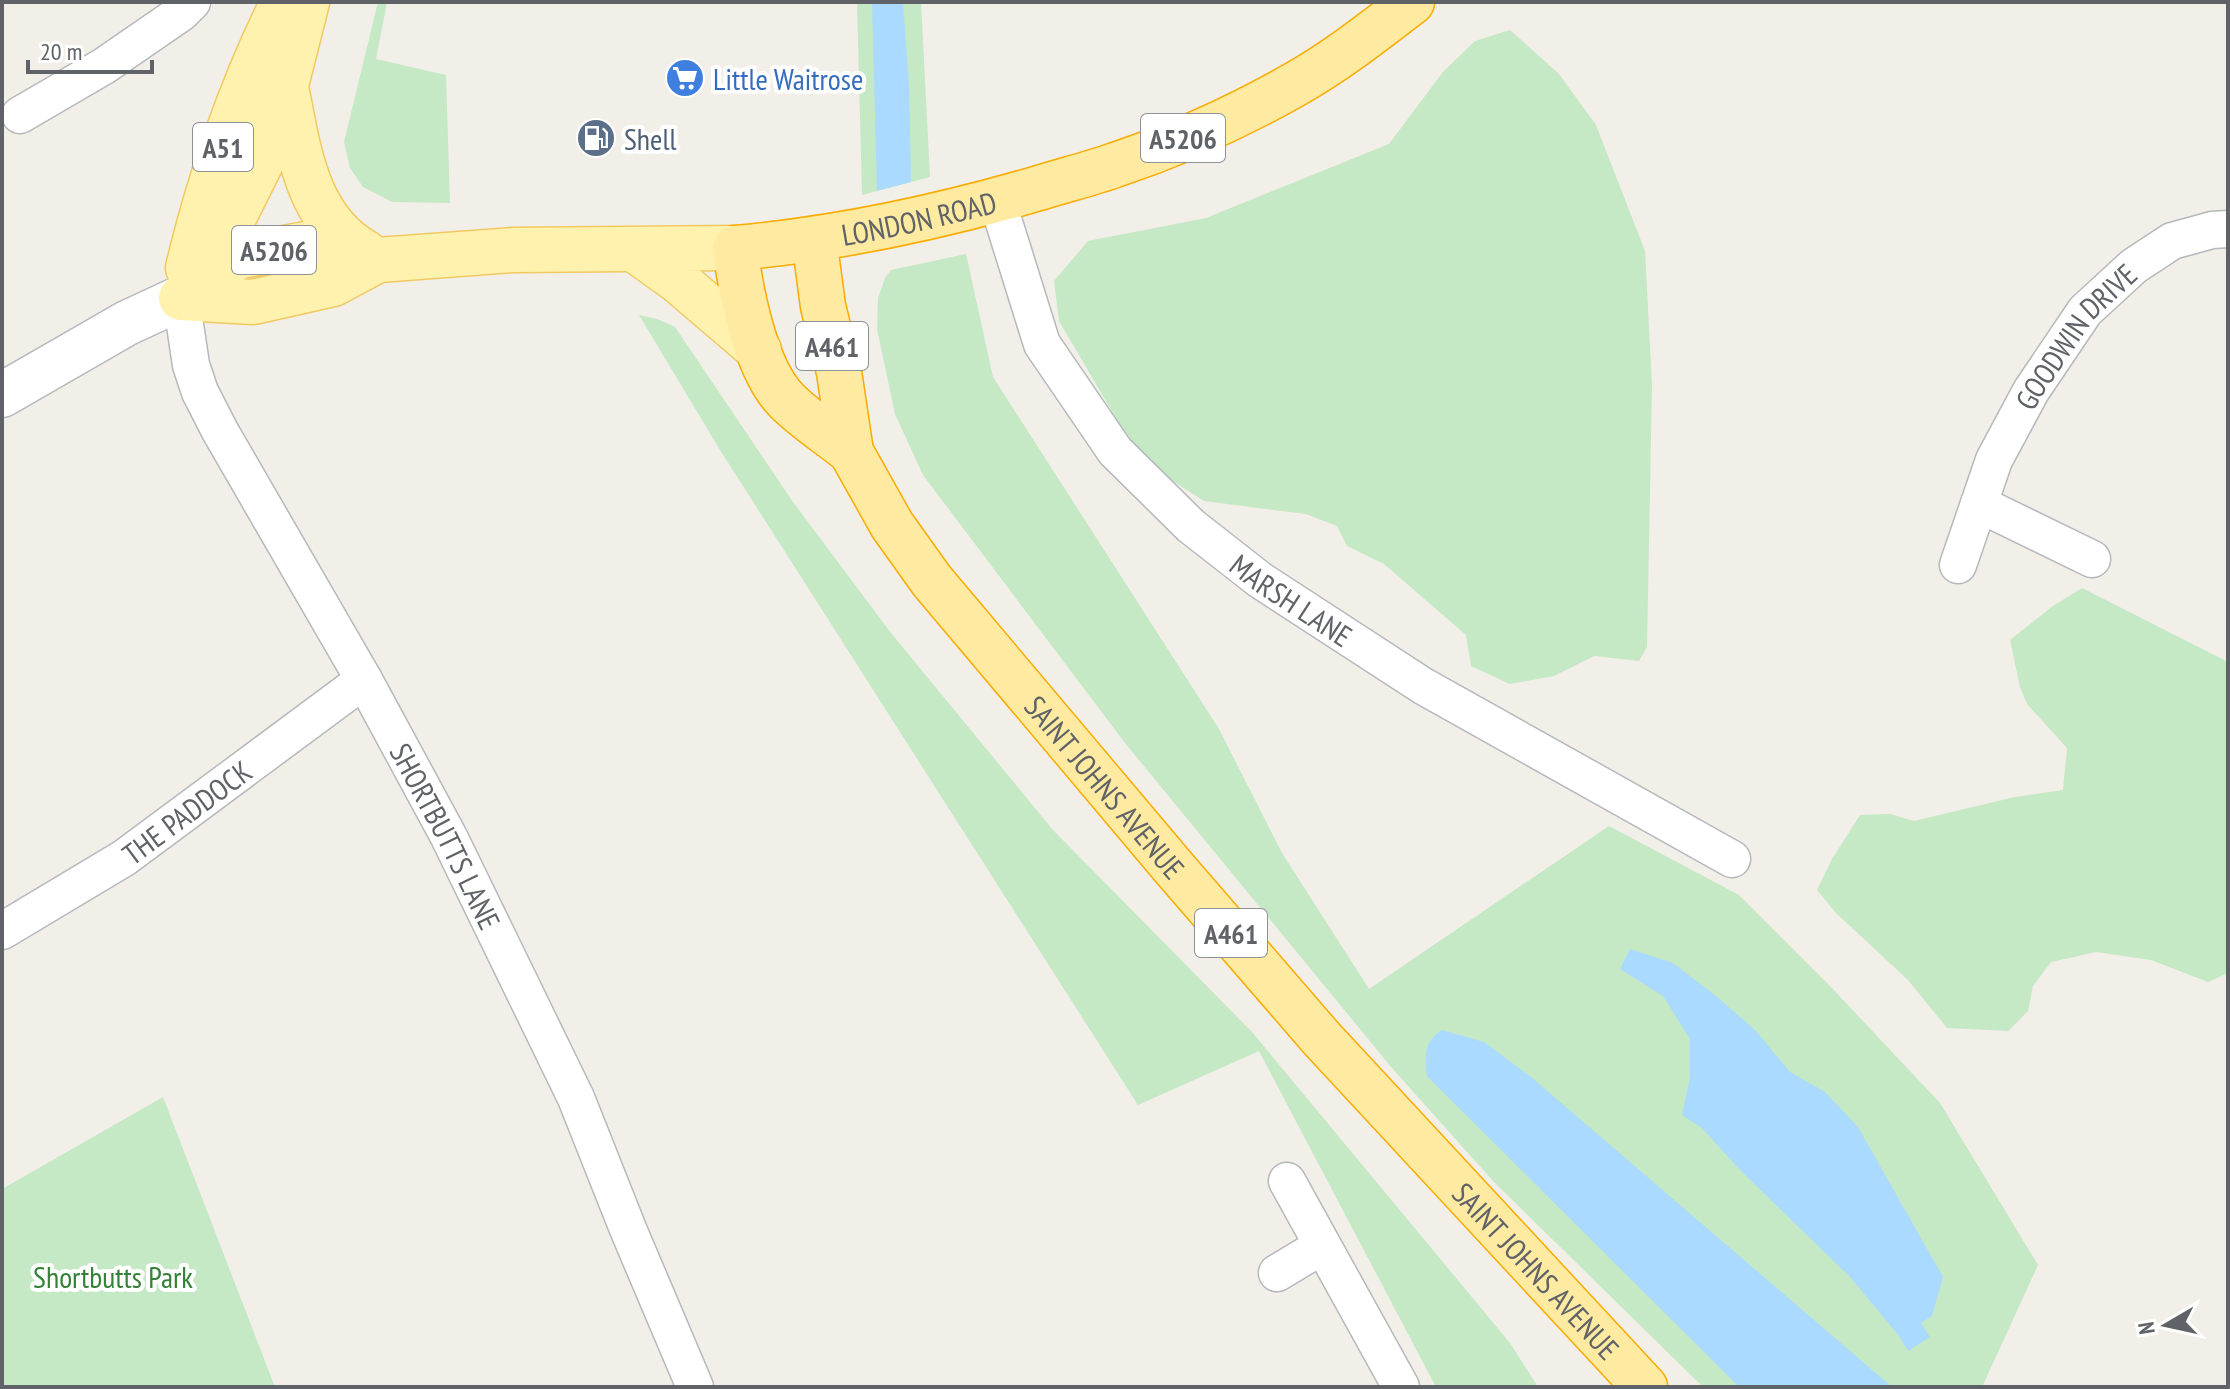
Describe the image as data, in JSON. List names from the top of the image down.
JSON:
{
  "streets": {
    "highway": [
      "A5206",
      "LONDON ROAD",
      "A461",
      "SAINT JOHNS AVENUE"
    ],
    "main road": ["A51"],
    "street": [
      "GOODWIN DRIVE",
      "MARSH LANE",
      "THE PADDOCK",
      "SHORTBUTTS LANE"
    ]
  },
  "crossings": [
    ["A51", "LONDON ROAD"],
    ["A51", "SHORTBUTTS LANE"],
    ["LONDON ROAD", "MARSH LANE"],
    ["LONDON ROAD", "SAINT JOHNS AVENUE"],
    ["LONDON ROAD", "SHORTBUTTS LANE"],
    ["THE PADDOCK", "SHORTBUTTS LANE"]
  ],
  "parks": ["Shortbutts Park"],
  "places": {
    "supermarket": ["Little Waitrose"],
    "fuel station": ["Shell"]
  },
  "scale_bar": "20 m",
  "north": "left"
}
